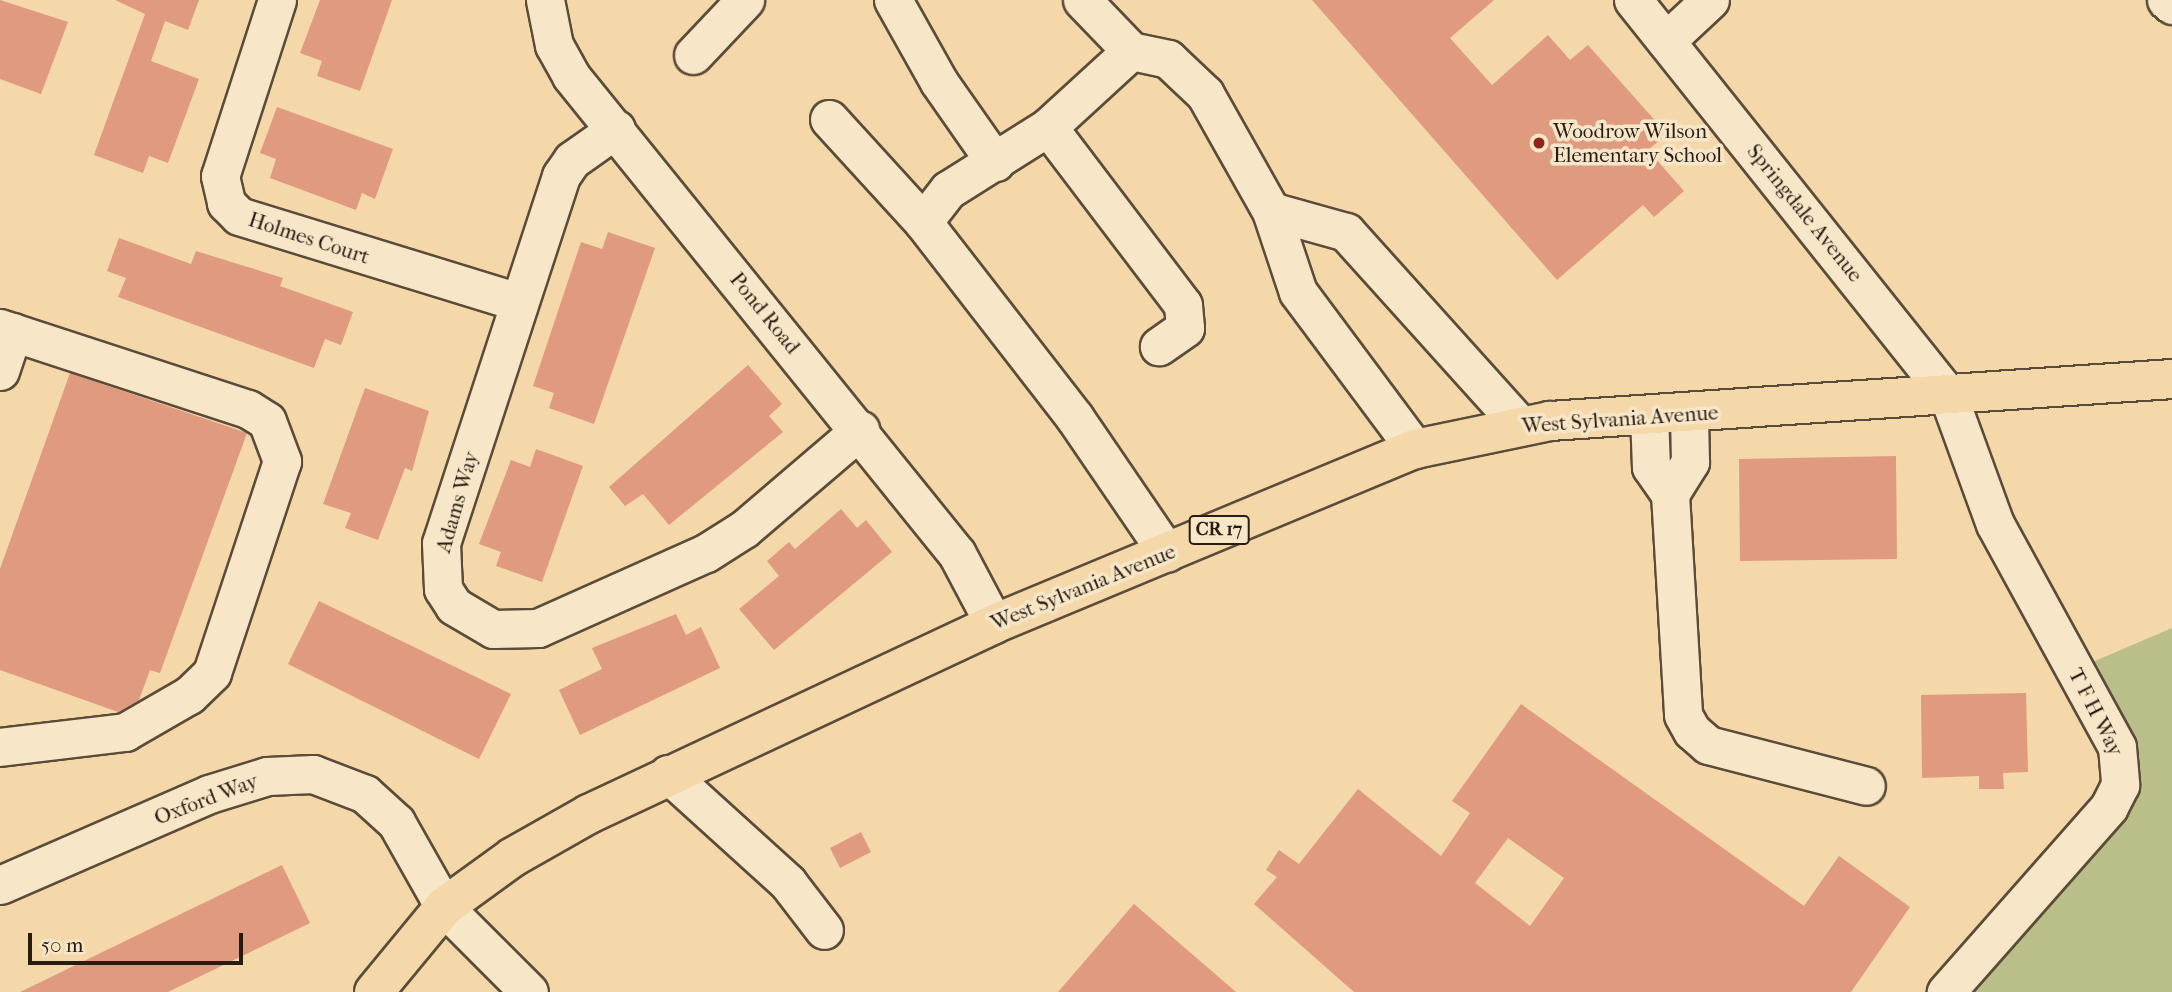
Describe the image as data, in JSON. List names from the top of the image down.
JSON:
{
  "streets": {
    "main road": ["West Sylvania Avenue", "CR 17"],
    "street": [
      "Springdale Avenue",
      "Holmes Court",
      "Pond Road",
      "Adams Way",
      "T F H Way",
      "Oxford Way"
    ]
  },
  "crossings": [
    ["Springdale Avenue", "West Sylvania Avenue"],
    ["Springdale Avenue", "T F H Way"],
    ["Holmes Court", "Adams Way"],
    ["Pond Road", "West Sylvania Avenue"],
    ["Pond Road", "Adams Way"],
    ["West Sylvania Avenue", "T F H Way"],
    ["West Sylvania Avenue", "Oxford Way"]
  ],
  "places": ["Woodrow Wilson Elementary School"],
  "scale_bar": "50 m"
}
